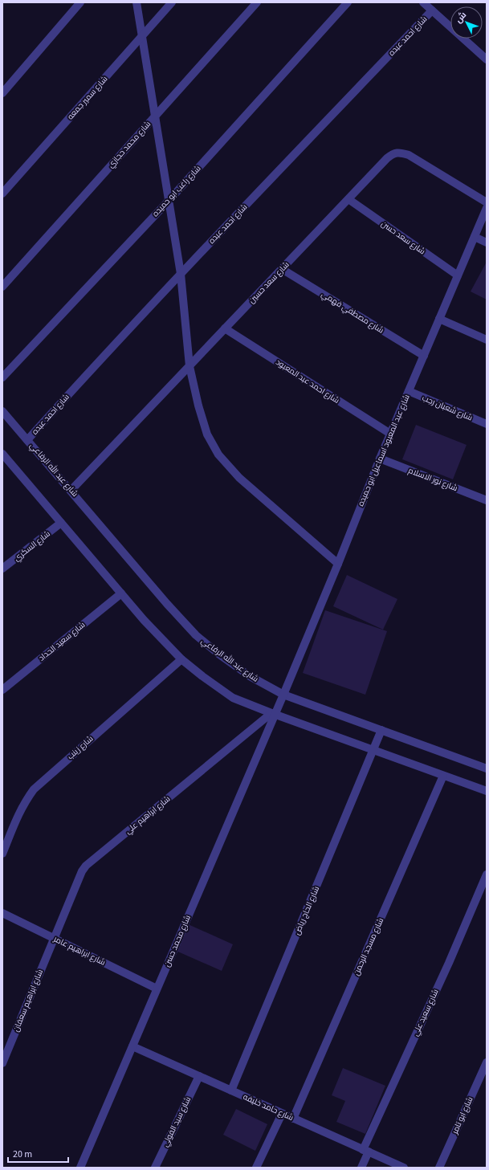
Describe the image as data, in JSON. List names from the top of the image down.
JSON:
{
  "streets": {
    "street": [
      "شارع احمد عبده",
      "شارع سمير جمعه",
      "شارع محمد حجازي",
      "شارع راغب ابو حميده",
      "شارع سعد حسن",
      "شارع سعد حسين",
      "شارع مصطفي فهمي",
      "شارع احمد عبد المعبود",
      "شارع شعبان رجب",
      "شارع عبد المعبود اسماعيل ابو حميده",
      "شارع عبد الله الرفاعي",
      "شارع نور الاسلام",
      "شارع السكري",
      "شارع سعيد الحداد",
      "شارع زينب",
      "شارع ابراهيم علي",
      "شارع الحاج رياض",
      "شارع محمد حسن",
      "شارع مسجد الرحمن",
      "شارع ابراهيم عامر",
      "شارع ابراهيم سعفان",
      "شارع سعيد علي",
      "شارع حامد خليفه",
      "شارع ابو تامر",
      "شارع سيد الفولي"
    ]
  },
  "crossings": [
    ["شارع احمد عبده", "شارع عبد الله الرفاعي"],
    ["شارع سعد حسن", "شارع سعد حسين"],
    ["شارع سعد حسن", "شارع عبد المعبود اسماعيل ابو حميده"],
    ["شارع سعد حسين", "شارع مصطفي فهمي"],
    ["شارع سعد حسين", "شارع احمد عبد المعبود"],
    ["شارع سعد حسين", "شارع عبد الله الرفاعي"],
    ["شارع مصطفي فهمي", "شارع عبد المعبود اسماعيل ابو حميده"],
    ["شارع احمد عبد المعبود", "شارع عبد المعبود اسماعيل ابو حميده"],
    ["شارع شعبان رجب", "شارع عبد المعبود اسماعيل ابو حميده"],
    ["شارع عبد المعبود اسماعيل ابو حميده", "شارع عبد الله الرفاعي"],
    ["شارع عبد المعبود اسماعيل ابو حميده", "شارع نور الاسلام"],
    ["شارع عبد المعبود اسماعيل ابو حميده", "شارع محمد حسن"],
    ["شارع عبد الله الرفاعي", "شارع الحاج رياض"],
    ["شارع عبد الله الرفاعي", "شارع محمد حسن"],
    ["شارع ابراهيم علي", "شارع محمد حسن"],
    ["شارع ابراهيم علي", "شارع ابراهيم عامر"],
    ["شارع ابراهيم علي", "شارع ابراهيم سعفان"],
    ["شارع الحاج رياض", "شارع حامد خليفه"],
    ["شارع محمد حسن", "شارع ابراهيم عامر"],
    ["شارع محمد حسن", "شارع حامد خليفه"],
    ["شارع مسجد الرحمن", "شارع حامد خليفه"],
    ["شارع ابراهيم عامر", "شارع ابراهيم سعفان"],
    ["شارع سعيد علي", "شارع حامد خليفه"],
    ["شارع حامد خليفه", "شارع سيد الفولي"]
  ],
  "scale_bar": "20 m",
  "north": "top left"
}
